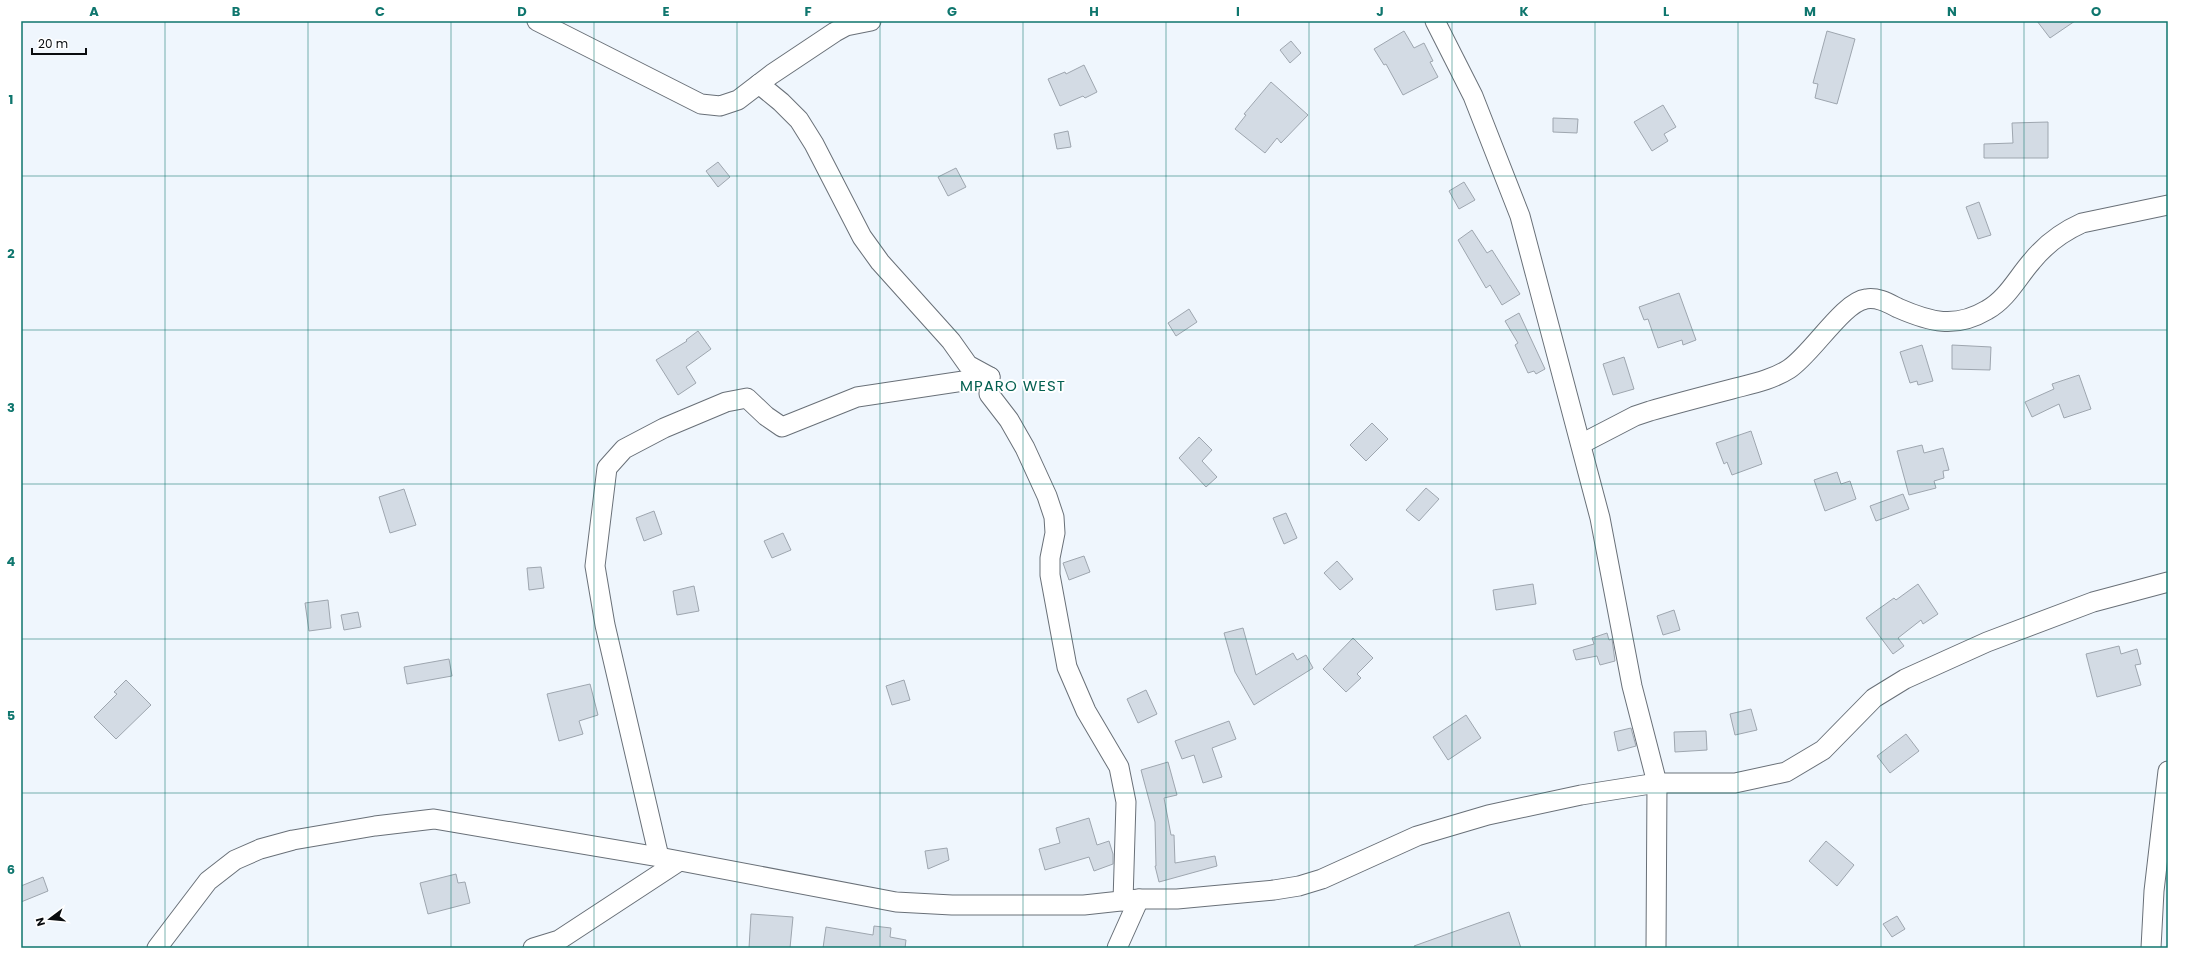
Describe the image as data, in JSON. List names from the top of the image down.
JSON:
{
  "districts": ["MPARO WEST"],
  "scale_bar": "20 m",
  "north": "left",
  "grid": {
    "columns": [
      "A",
      "B",
      "C",
      "D",
      "E",
      "F",
      "G",
      "H",
      "I",
      "J",
      "K",
      "L",
      "M",
      "N",
      "O"
    ],
    "rows": [
      "1",
      "2",
      "3",
      "4",
      "5",
      "6"
    ]
  }
}
